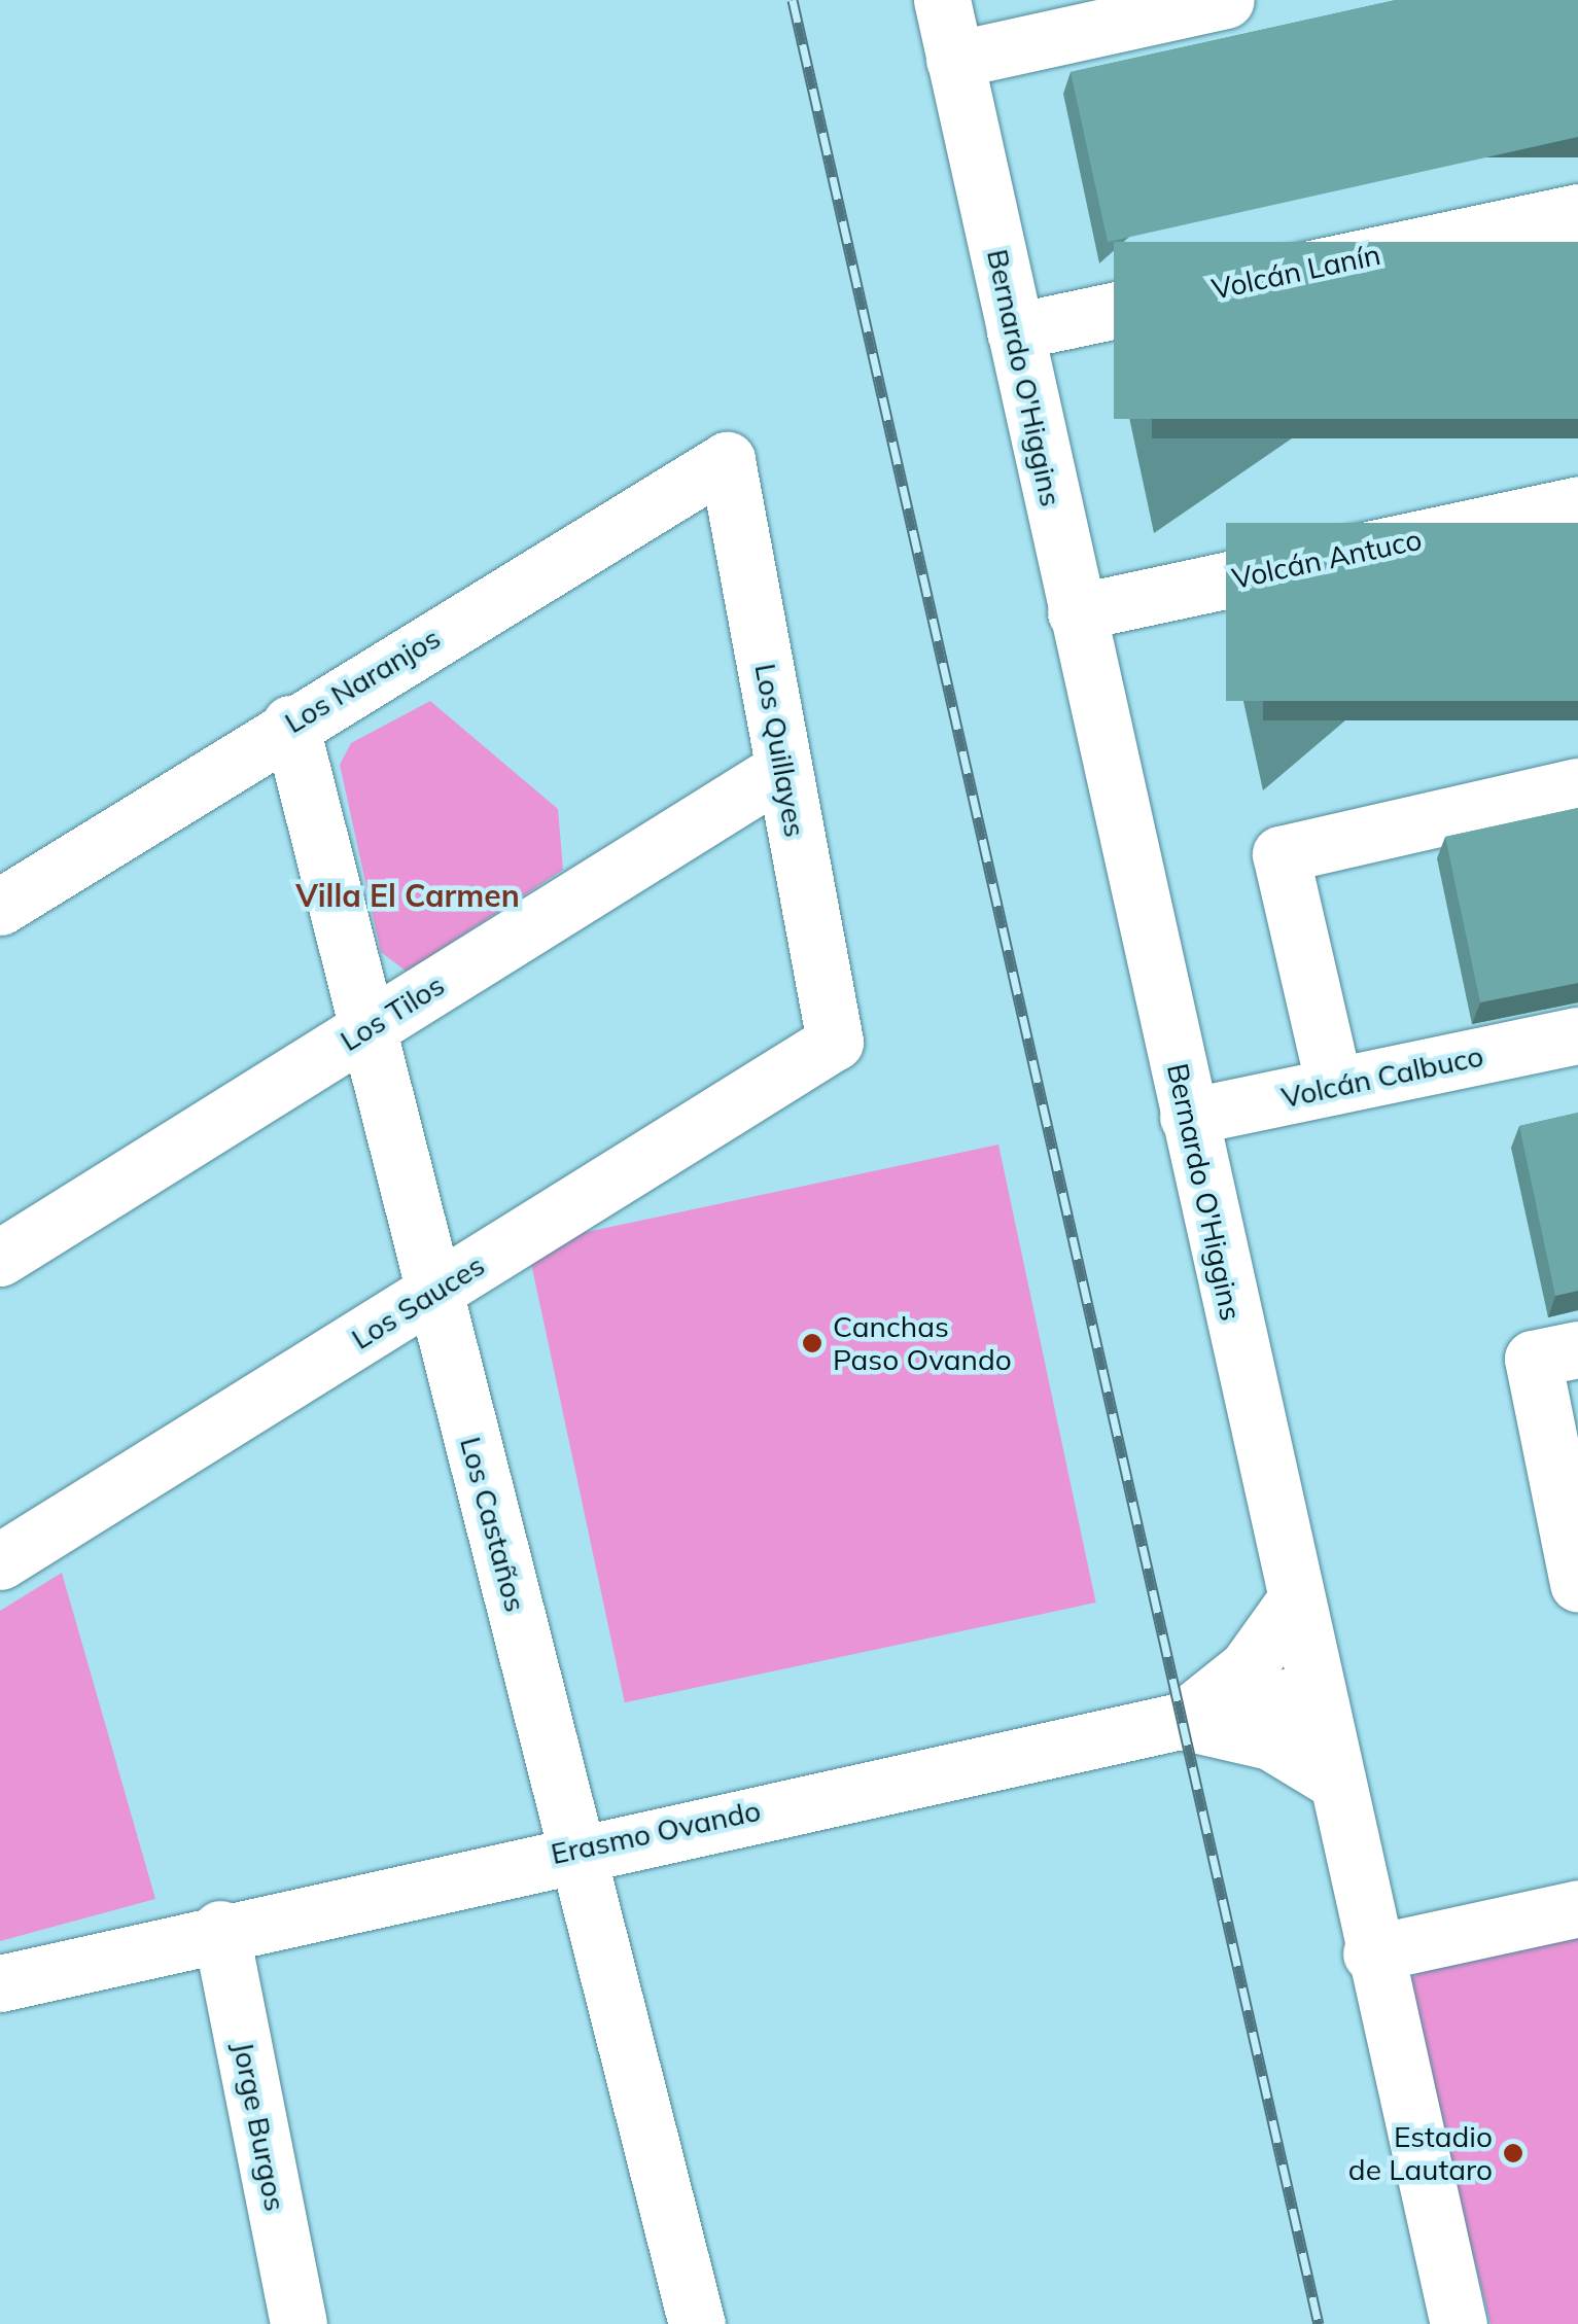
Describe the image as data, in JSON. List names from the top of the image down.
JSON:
{
  "streets": {
    "street": [
      "Volcán Lanín",
      "Bernardo O'Higgins",
      "Volcán Antuco",
      "Los Naranjos",
      "Los Quillayes",
      "Los Tilos",
      "Volcán Calbuco",
      "Los Sauces",
      "Los Castaños",
      "Erasmo Ovando",
      "Jorge Burgos"
    ]
  },
  "crossings": [
    ["Volcán Lanín", "Bernardo O'Higgins"],
    ["Bernardo O'Higgins", "Volcán Antuco"],
    ["Bernardo O'Higgins", "Volcán Calbuco"],
    ["Bernardo O'Higgins", "Erasmo Ovando"],
    ["Los Naranjos", "Los Quillayes"],
    ["Los Naranjos", "Los Castaños"],
    ["Los Quillayes", "Los Tilos"],
    ["Los Quillayes", "Los Sauces"],
    ["Los Tilos", "Los Castaños"],
    ["Los Sauces", "Los Castaños"],
    ["Los Castaños", "Erasmo Ovando"],
    ["Erasmo Ovando", "Jorge Burgos"]
  ],
  "districts": ["Villa El Carmen"],
  "places": ["Canchas Paso Ovando", "Estadio de Lautaro"]
}
